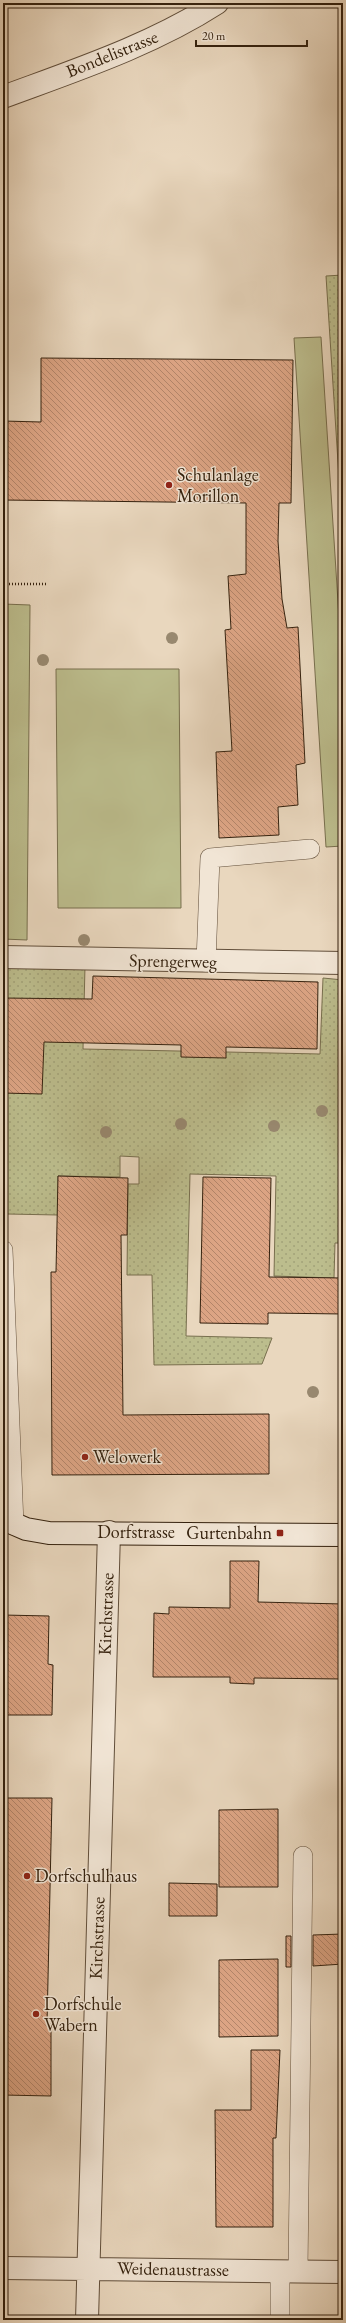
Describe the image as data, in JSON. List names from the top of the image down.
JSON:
{
  "streets": {
    "street": [
      "Bondelistrasse",
      "Sprengerweg",
      "Dorfstrasse",
      "Kirchstrasse",
      "Weidenaustrasse"
    ]
  },
  "crossings": [
    ["Dorfstrasse", "Kirchstrasse"],
    ["Kirchstrasse", "Weidenaustrasse"]
  ],
  "places": {
    "other": [
      "Schulanlage Morillon",
      "Welowerk",
      "Dorfschulhaus",
      "Dorfschule Wabern"
    ],
    "transit": ["Gurtenbahn"]
  },
  "scale_bar": "20 m"
}
